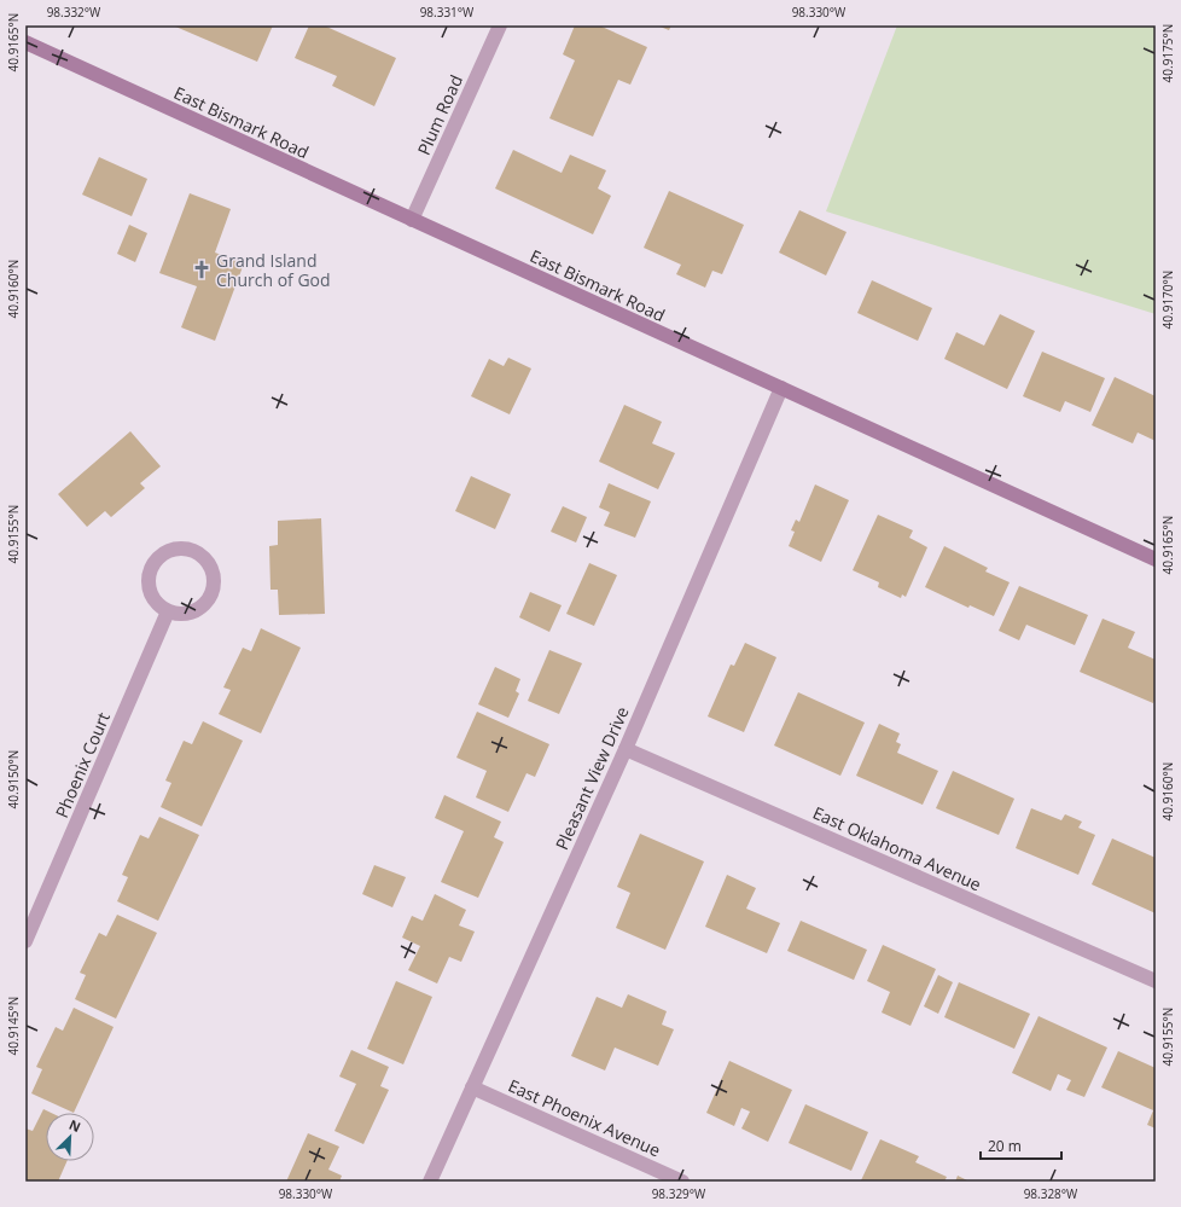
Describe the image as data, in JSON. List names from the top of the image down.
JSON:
{
  "streets": {
    "street": [
      "Plum Road",
      "East Bismark Road",
      "Phoenix Court",
      "Pleasant View Drive",
      "East Oklahoma Avenue",
      "East Phoenix Avenue"
    ]
  },
  "crossings": [
    ["Plum Road", "East Bismark Road"],
    ["East Bismark Road", "Pleasant View Drive"],
    ["Pleasant View Drive", "East Oklahoma Avenue"],
    ["Pleasant View Drive", "East Phoenix Avenue"]
  ],
  "places": {
    "church": ["Grand Island Church of God"]
  },
  "scale_bar": "20 m",
  "north": "top right",
  "coordinates": [
    "98.332°W",
    "98.331°W",
    "98.330°W",
    "40.9165°N",
    "40.9175°N",
    "40.9160°N",
    "40.9170°N",
    "40.9155°N",
    "40.9150°N",
    "40.9145°N",
    "98.329°W",
    "98.328°W"
  ]
}
